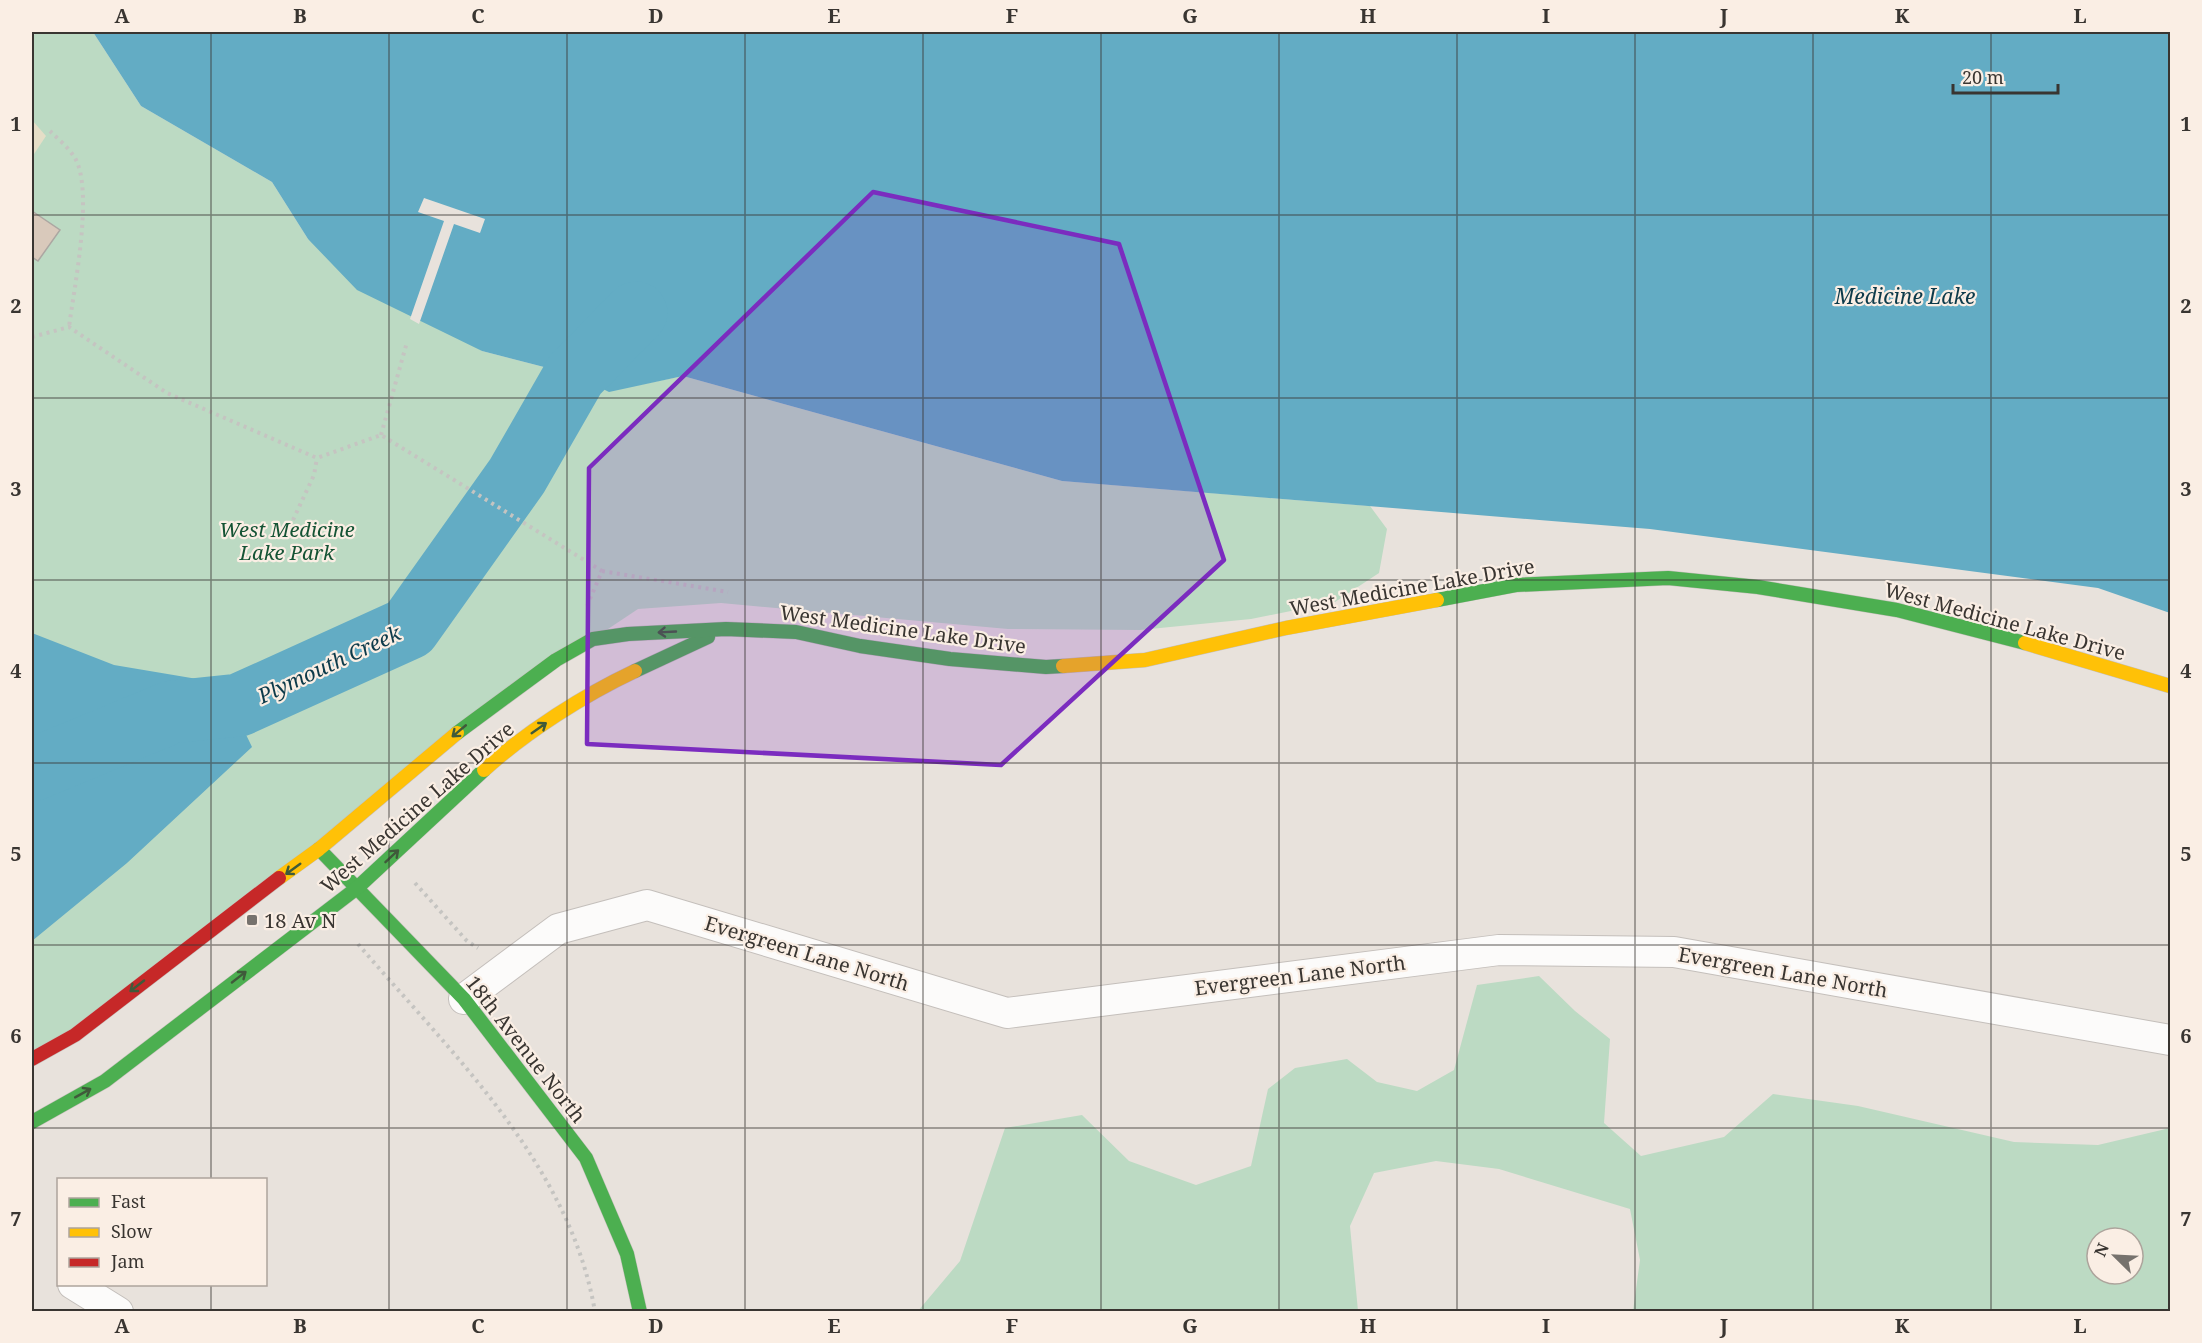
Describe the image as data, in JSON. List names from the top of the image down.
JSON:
{
  "streets": {
    "street": ["West Medicine Lake Drive", "Evergreen Lane North", "18th Avenue North"]
  },
  "crossings": [
    ["West Medicine Lake Drive", "18th Avenue North"],
    ["Evergreen Lane North", "18th Avenue North"]
  ],
  "water": ["Medicine Lake", "Plymouth Creek"],
  "parks": ["West Medicine Lake Park"],
  "places": {
    "transit": ["18 Av N"]
  },
  "legend": ["Fast", "Slow", "Jam"],
  "scale_bar": "20 m",
  "north": "top left",
  "grid": {
    "columns": [
      "A",
      "B",
      "C",
      "D",
      "E",
      "F",
      "G",
      "H",
      "I",
      "J",
      "K",
      "L"
    ],
    "rows": [
      "1",
      "2",
      "3",
      "4",
      "5",
      "6",
      "7"
    ]
  }
}
